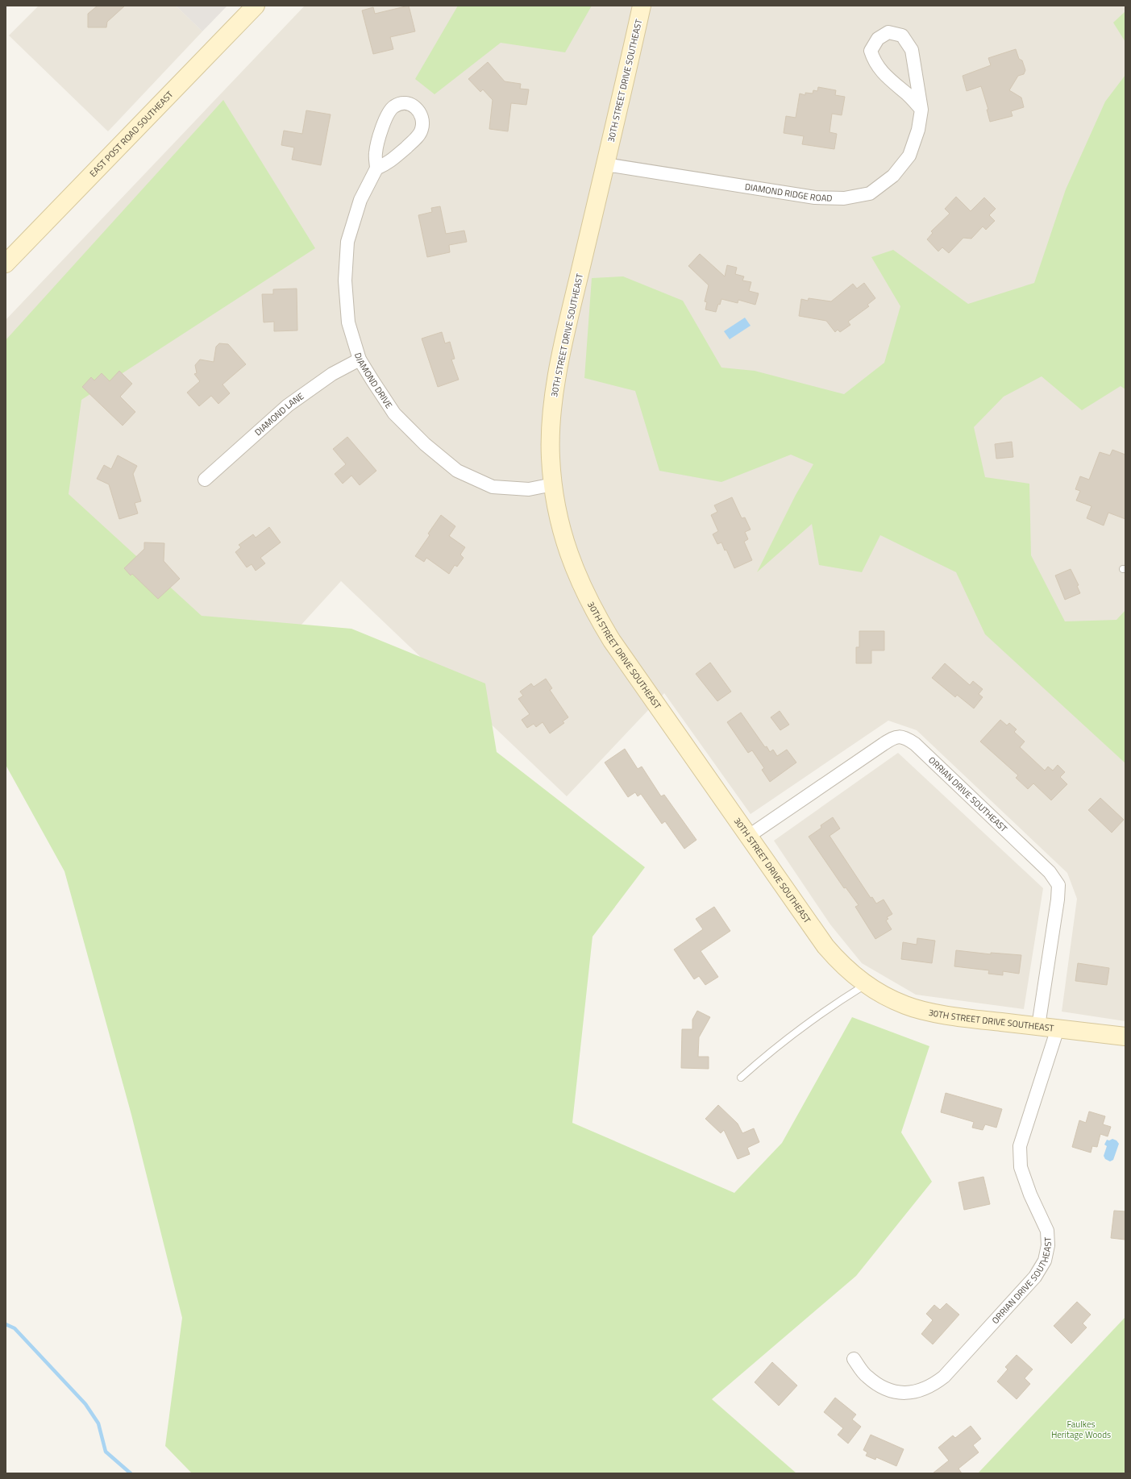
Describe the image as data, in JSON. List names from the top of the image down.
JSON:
{
  "streets": {
    "main road": ["30TH STREET DRIVE SOUTHEAST", "EAST POST ROAD SOUTHEAST"],
    "street": [
      "DIAMOND RIDGE ROAD",
      "DIAMOND DRIVE",
      "DIAMOND LANE",
      "ORRIAN DRIVE SOUTHEAST"
    ]
  },
  "crossings": [
    ["30TH STREET DRIVE SOUTHEAST", "DIAMOND RIDGE ROAD"],
    ["30TH STREET DRIVE SOUTHEAST", "DIAMOND DRIVE"],
    ["30TH STREET DRIVE SOUTHEAST", "ORRIAN DRIVE SOUTHEAST"],
    ["DIAMOND DRIVE", "DIAMOND LANE"]
  ],
  "parks": ["Faulkes Heritage Woods"]
}
